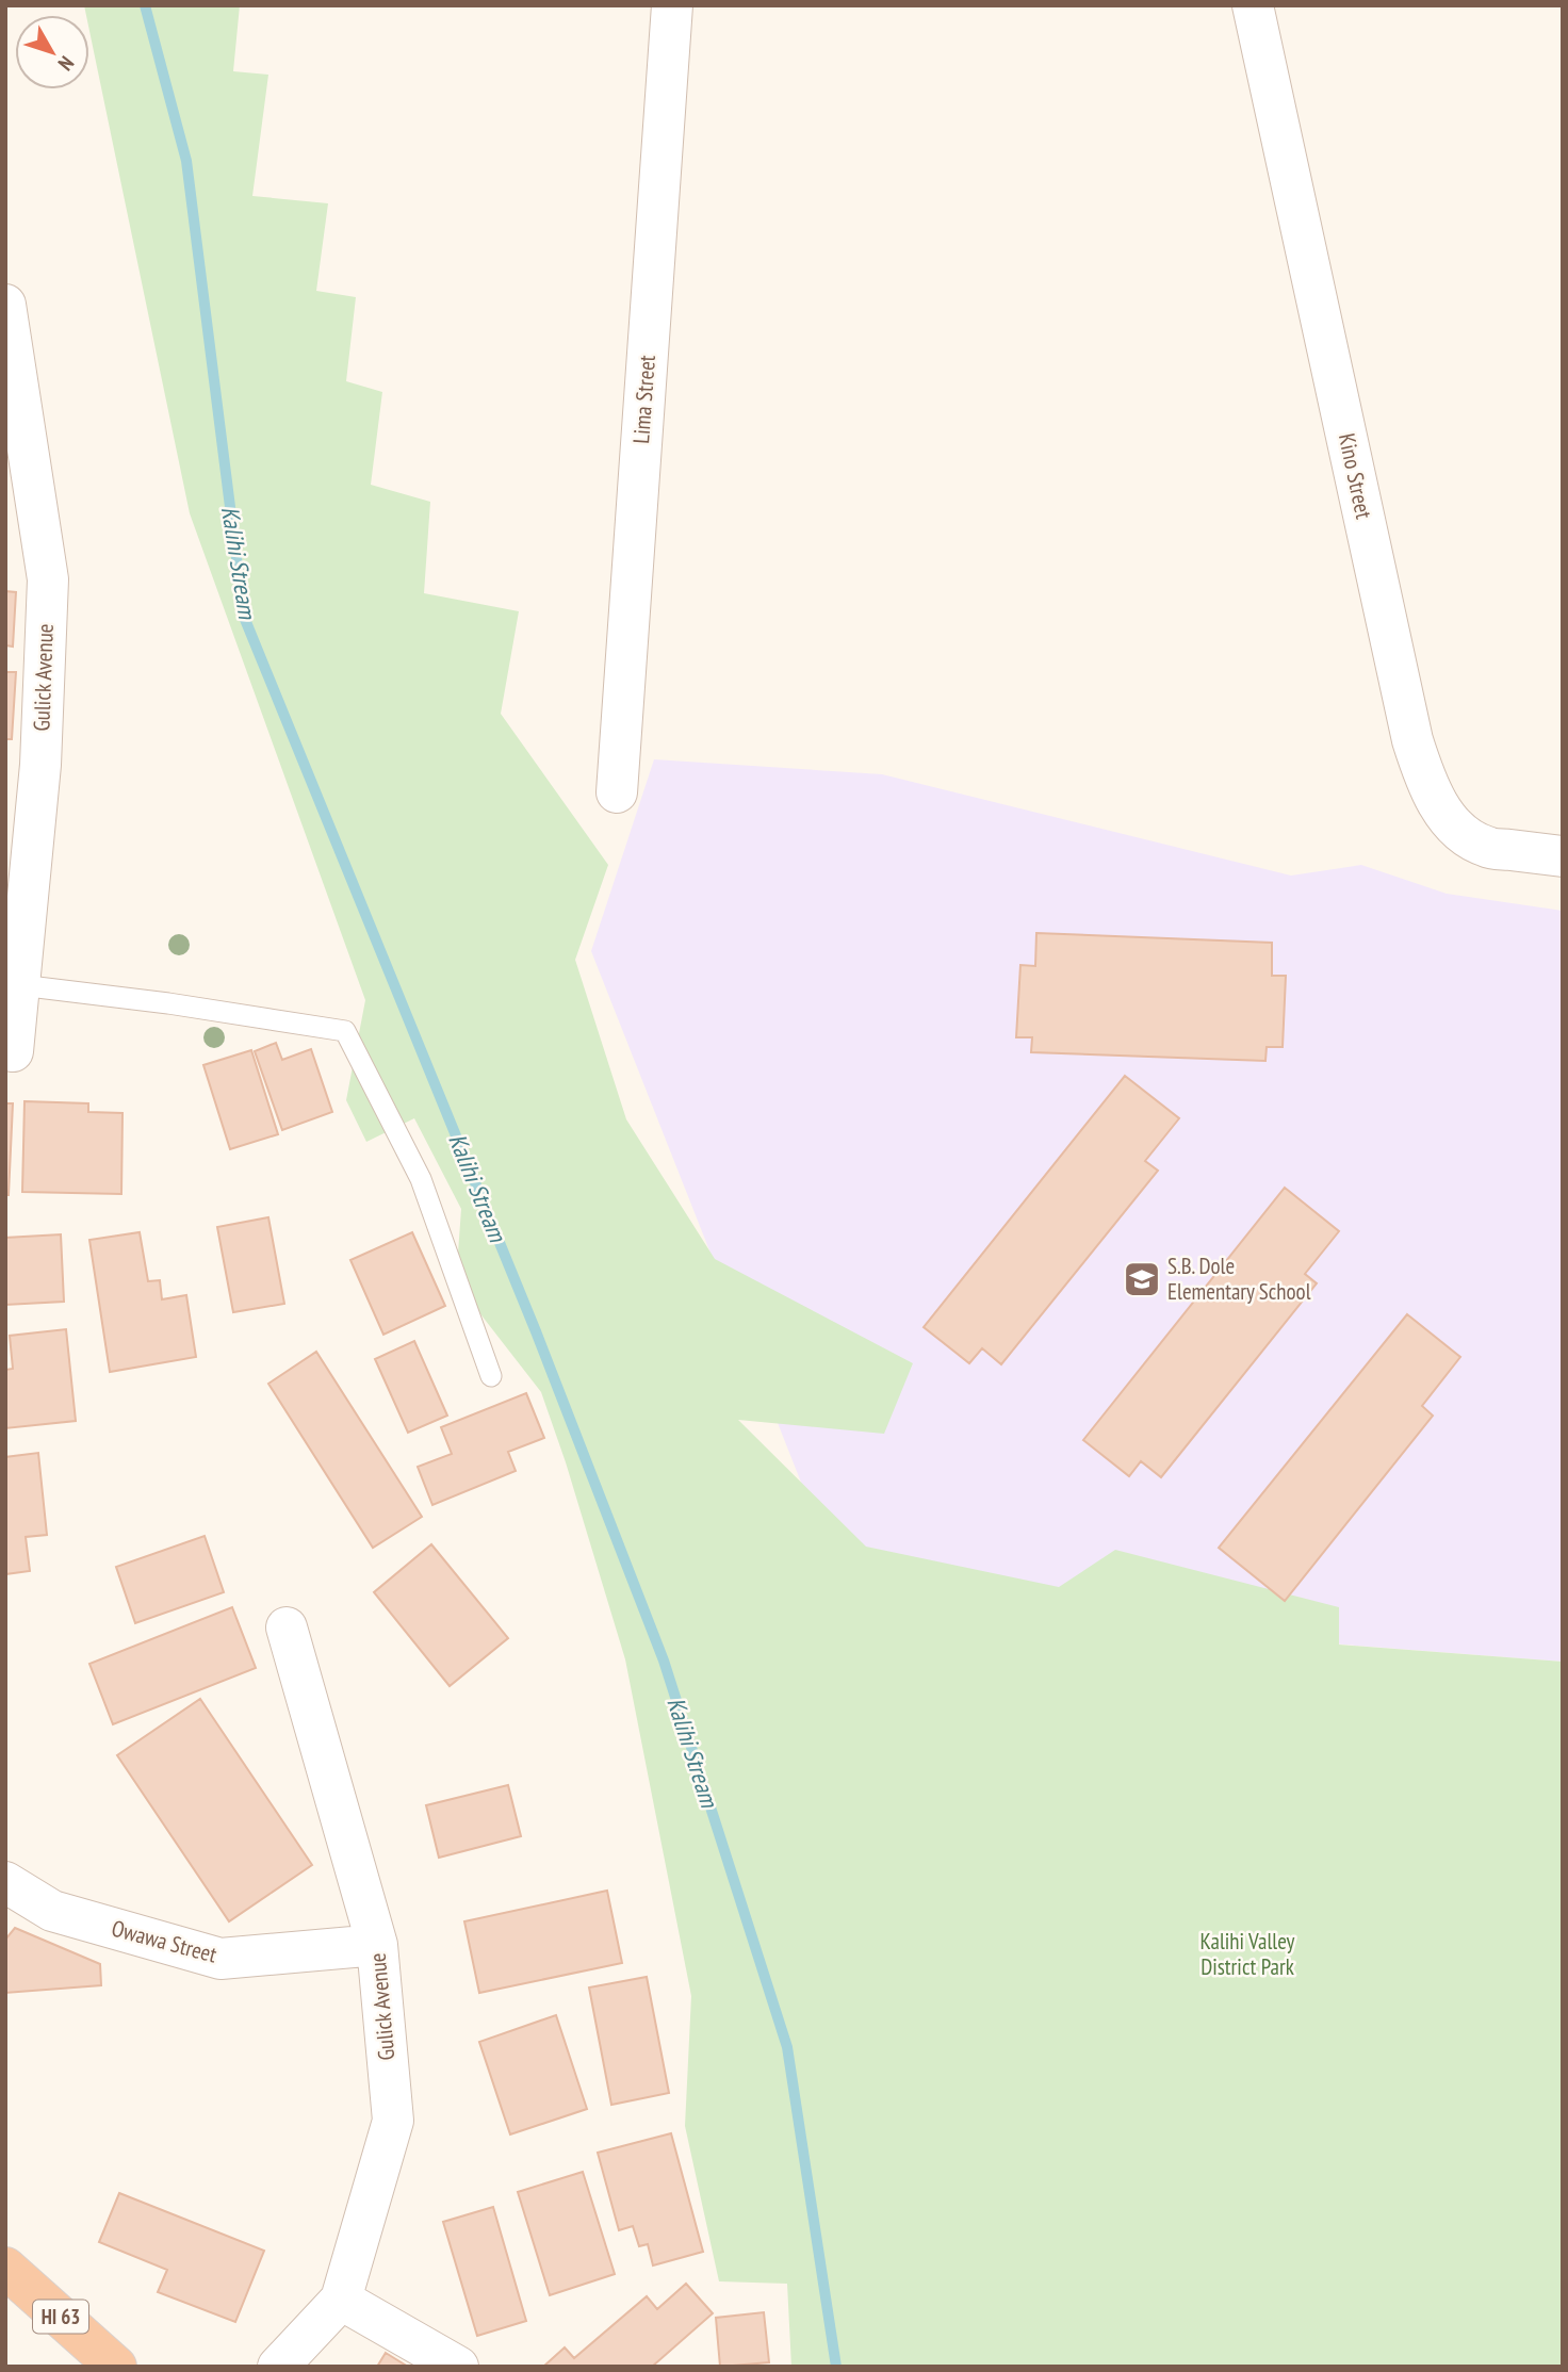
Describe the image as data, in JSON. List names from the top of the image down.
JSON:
{
  "streets": {
    "highway": ["HI 63"],
    "street": [
      "Lima Street",
      "Kino Street",
      "Gulick Avenue",
      "Owawa Street"
    ]
  },
  "crossings": [
    ["Gulick Avenue", "Owawa Street"]
  ],
  "water": ["Kalihi Stream"],
  "parks": ["Kalihi Valley District Park"],
  "places": {
    "school or university": ["S.B. Dole Elementary School"]
  },
  "north": "bottom right"
}
